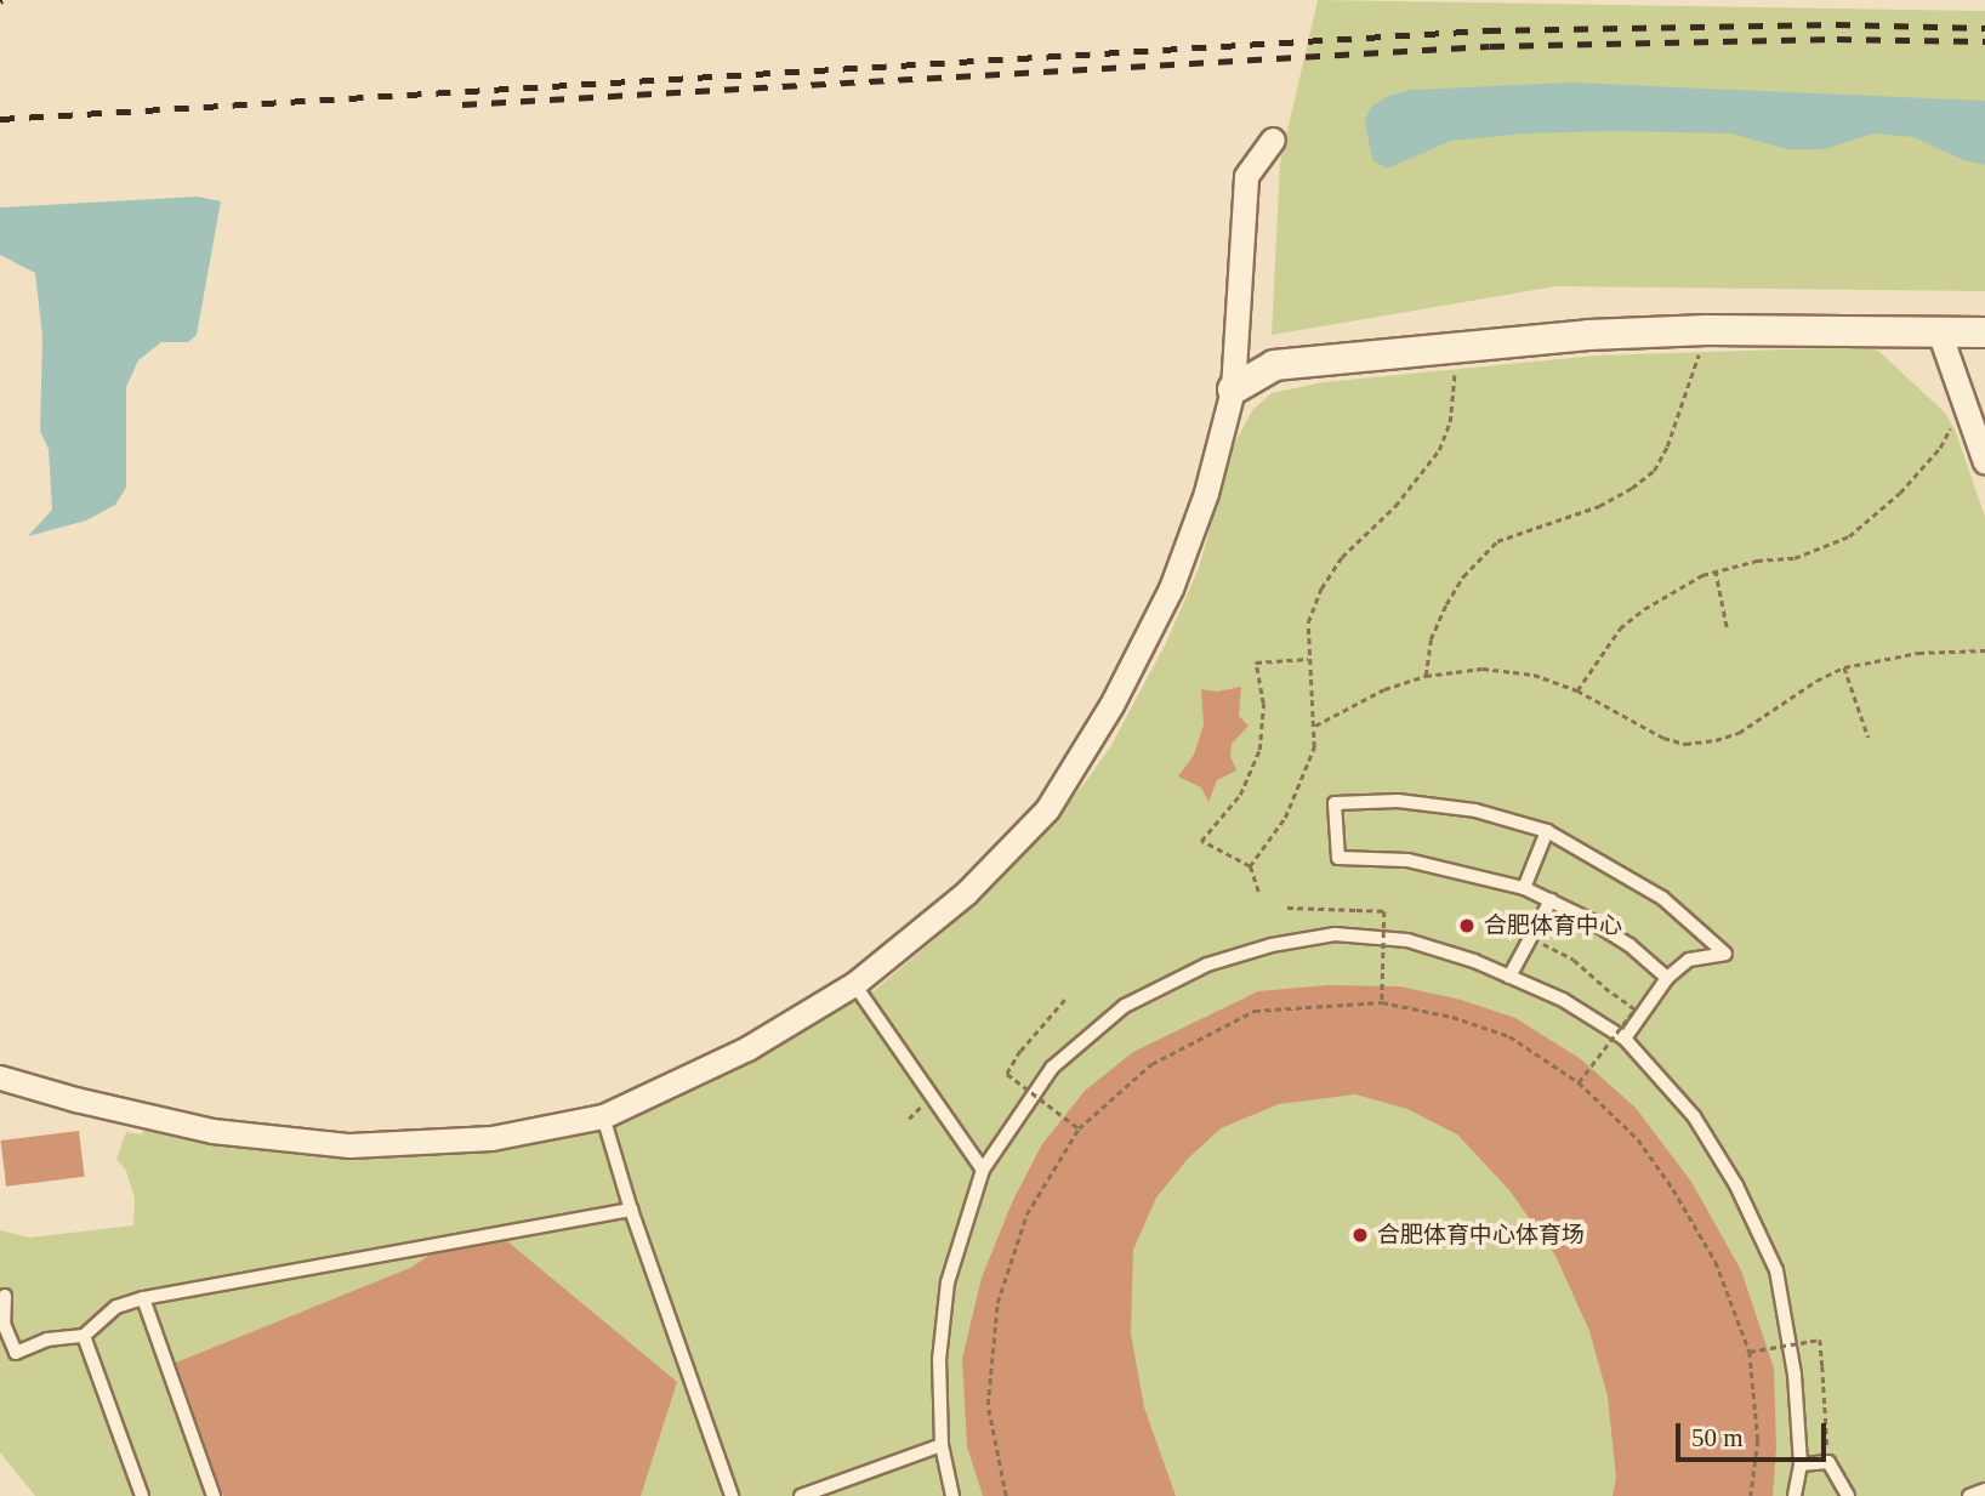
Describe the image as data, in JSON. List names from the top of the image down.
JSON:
{
  "places": ["合肥体育中心", "合肥体育中心体育场"],
  "scale_bar": "50 m"
}
